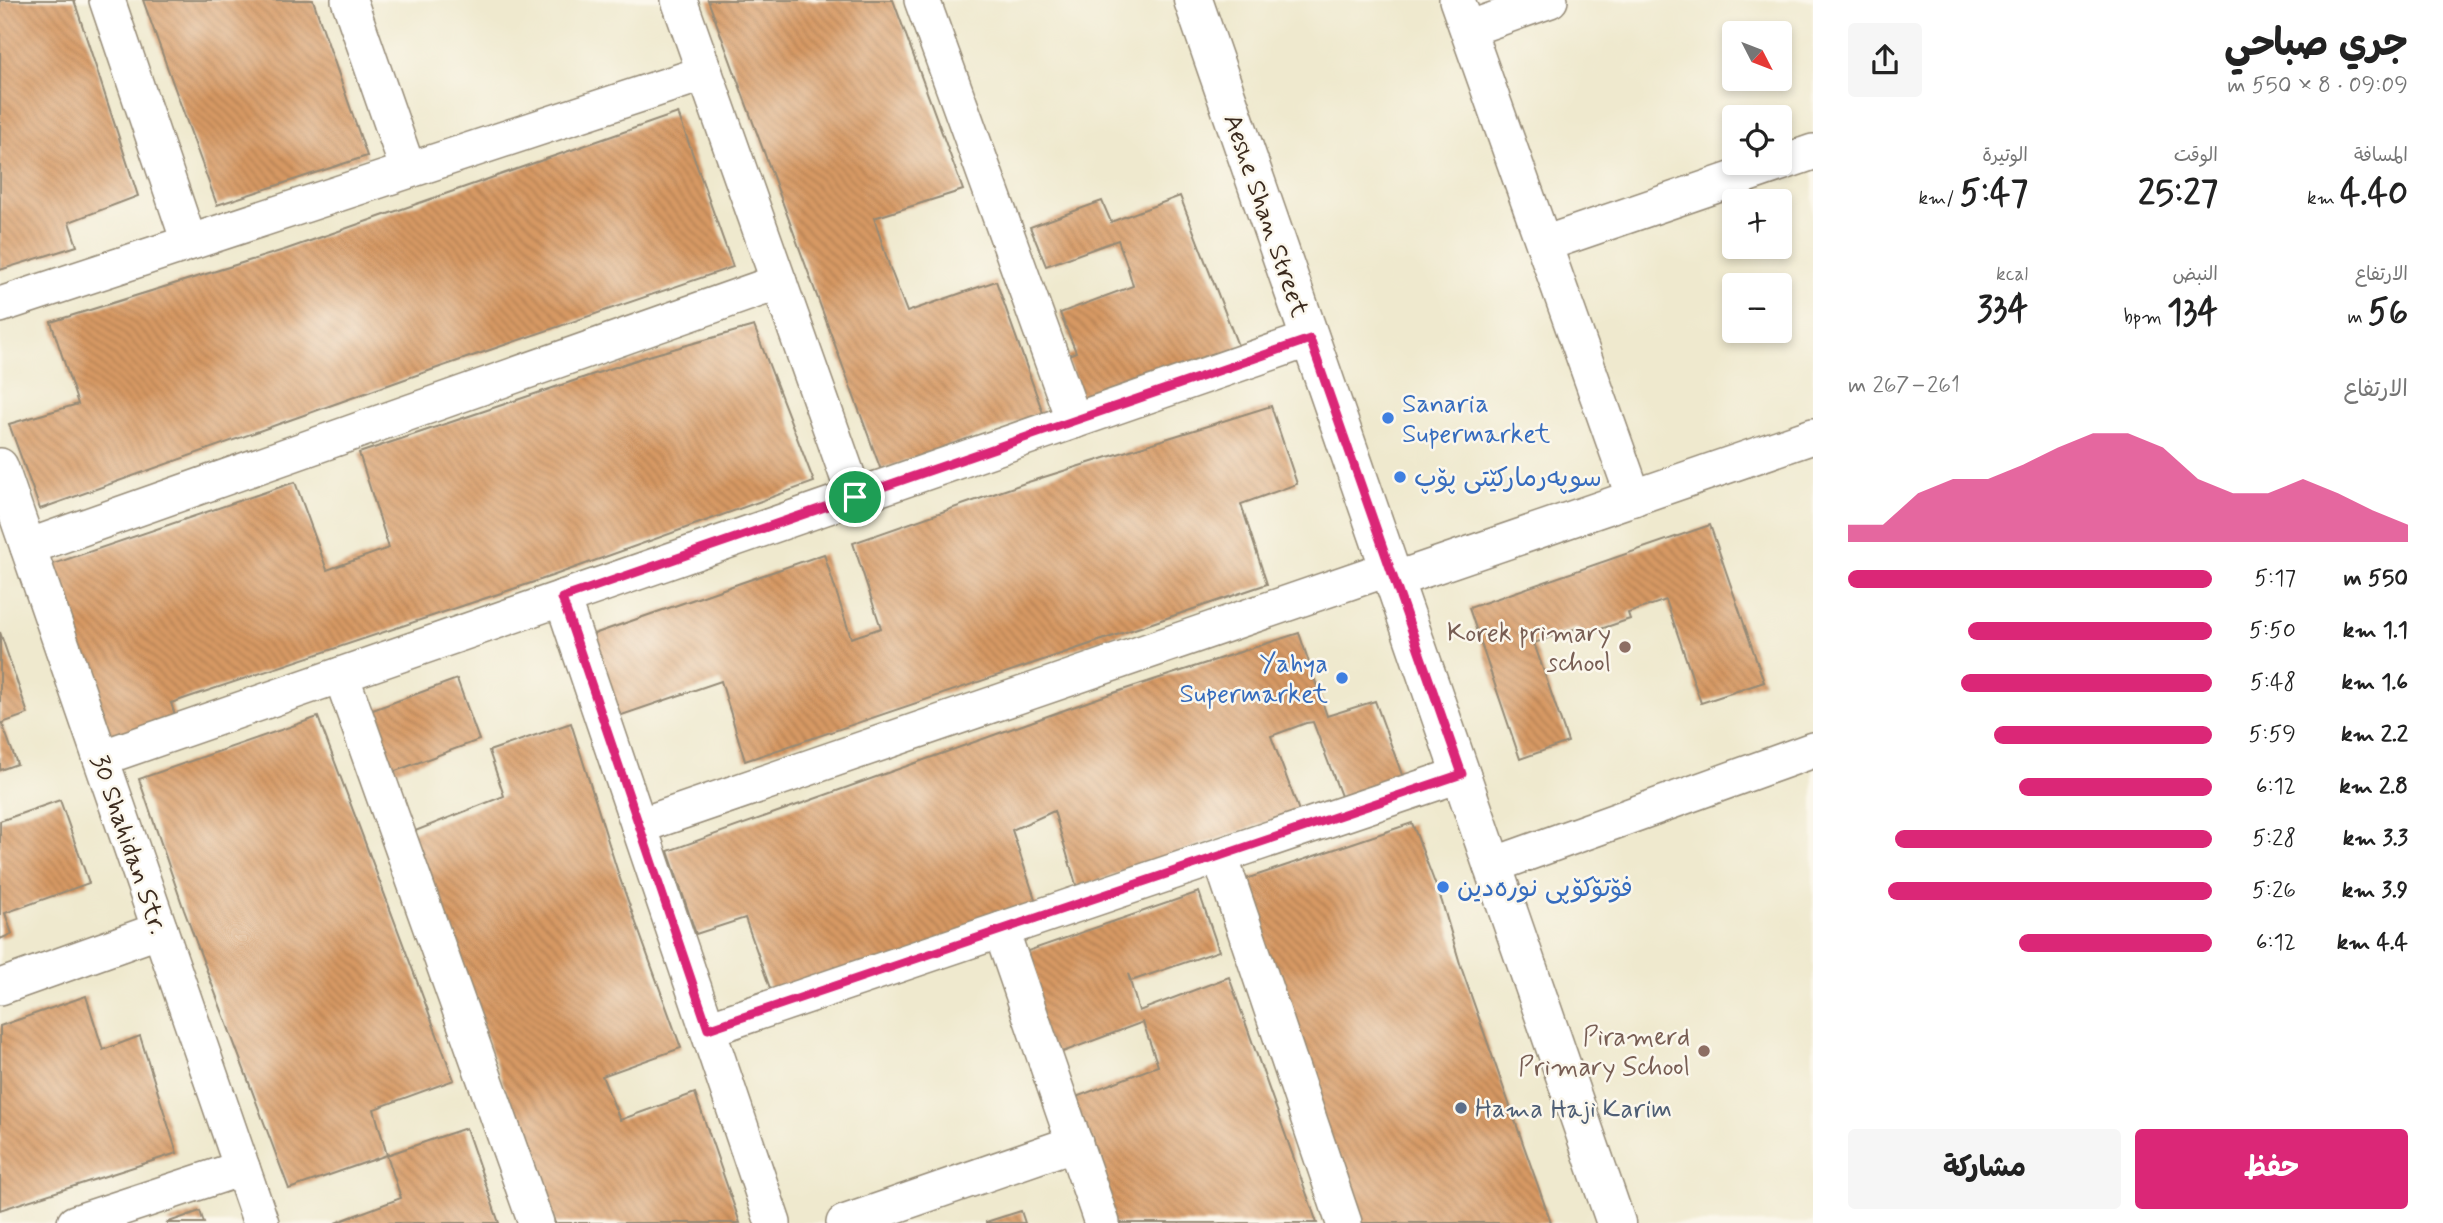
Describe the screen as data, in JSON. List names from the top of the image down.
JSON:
{
  "streets": {
    "street": ["Aeshe Shan Street", "30 Shahidan Str."]
  },
  "places": [
    "Sanaria Supermarket",
    "سوپەرمارکێتی پۆپ",
    "Korek primary school",
    "Yahya Supermarket",
    "فۆتۆکۆپی نورەدین",
    "Piramerd Primary School",
    "Hama Haji Karim"
  ],
  "north": "bottom right",
  "page": {
    "heading": ["جري صباحي", "09:09 · 8 × 550 m"],
    "map_buttons": ["+", "−"],
    "stats": [
      ["المسافة", "4.40 km"],
      ["الوقت", "25:27"],
      ["الوتيرة", "5:47 /km"],
      ["الارتفاع", "56 m"],
      ["النبض", "134 bpm"],
      ["kcal", "334"]
    ],
    "chart": ["الارتفاع", "261–267 m"],
    "list": [
      {
        "name": "550 m",
        "note": "5:17"
      },
      {
        "name": "1.1 km",
        "note": "5:50"
      },
      {
        "name": "1.6 km",
        "note": "5:48"
      },
      {
        "name": "2.2 km",
        "note": "5:59"
      },
      {
        "name": "2.8 km",
        "note": "6:12"
      },
      {
        "name": "3.3 km",
        "note": "5:28"
      },
      {
        "name": "3.9 km",
        "note": "5:26"
      },
      {
        "name": "4.4 km",
        "note": "6:12"
      }
    ],
    "buttons": ["حفظ", "مشاركة"]
  }
}
